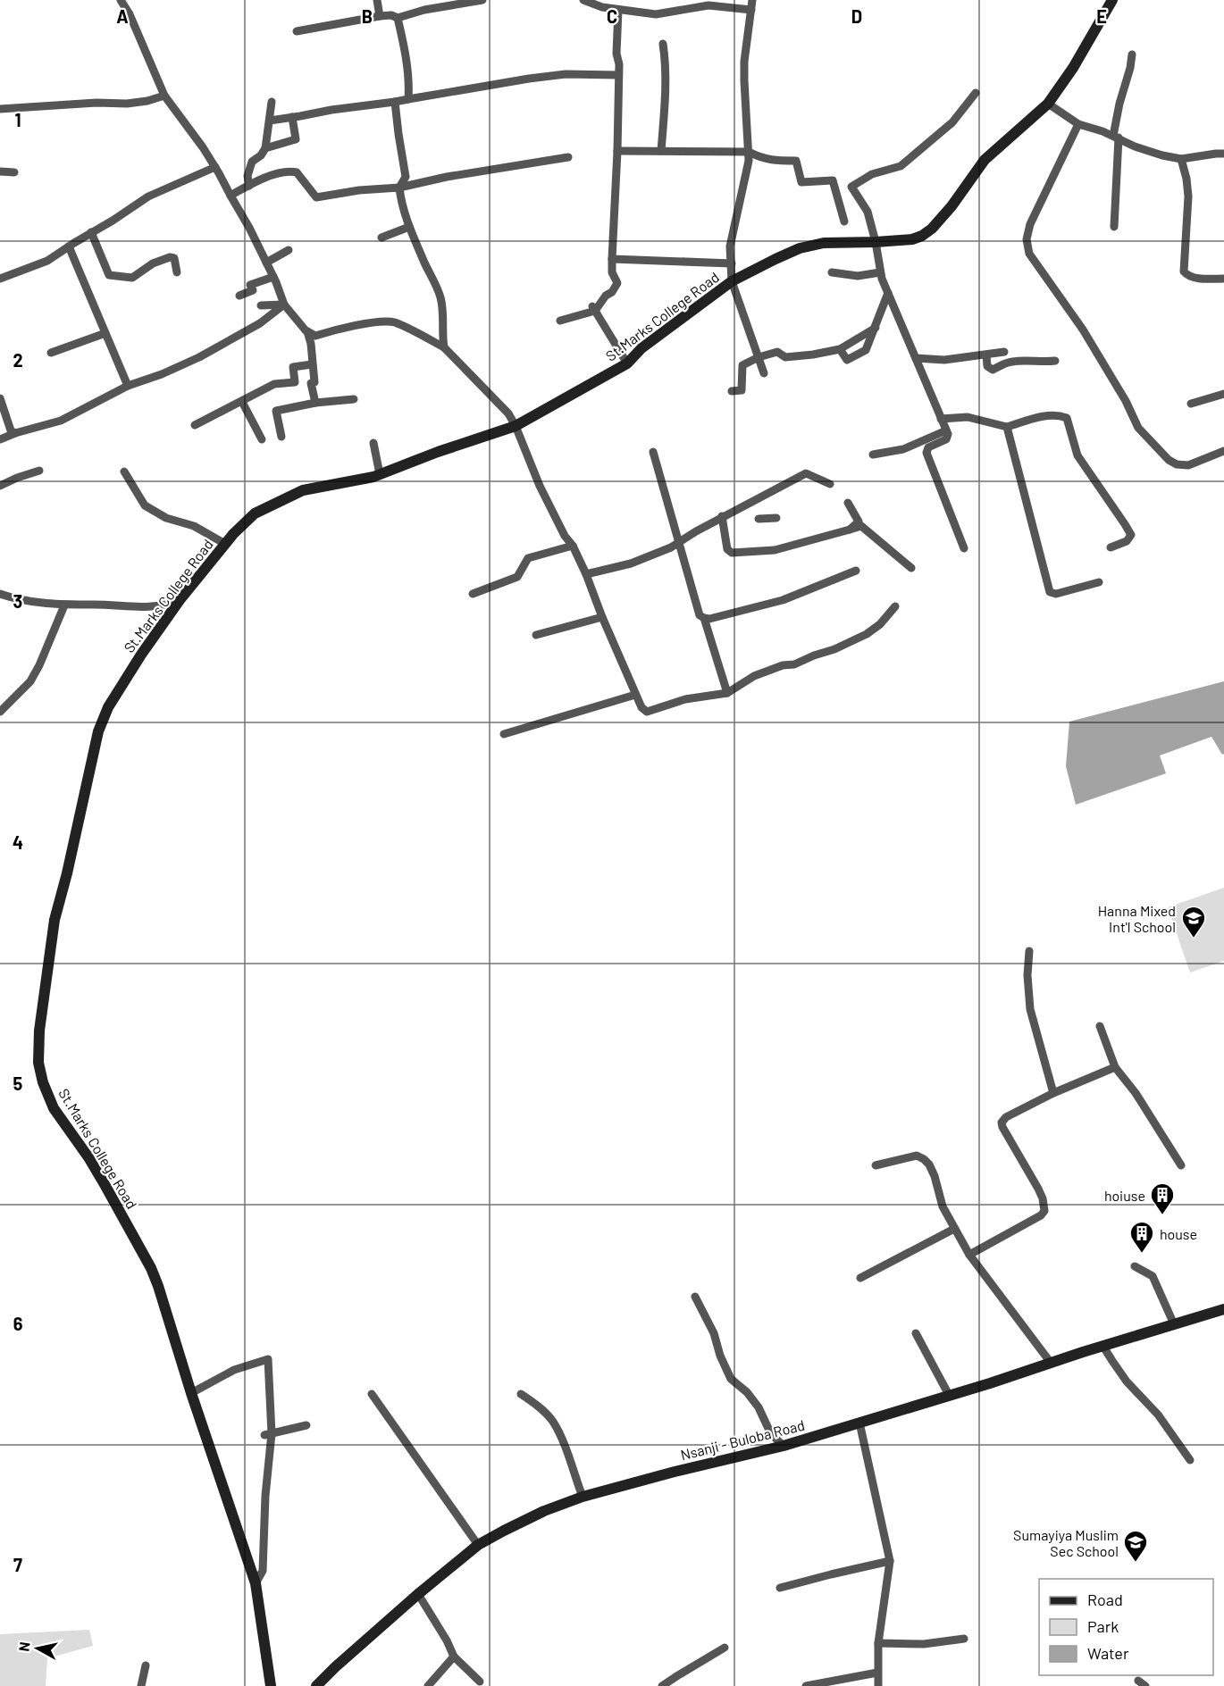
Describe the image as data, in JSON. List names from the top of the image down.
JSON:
{
  "streets": {
    "main road": ["St.Marks College Road", "Nsanji - Buloba Road"]
  },
  "places": {
    "school or university": ["Hanna Mixed Int'l School", "Sumayiya Muslim Sec School"],
    "building": ["hoiuse", "house"]
  },
  "legend": ["Road", "Park", "Water"],
  "north": "left",
  "grid": {
    "columns": [
      "A",
      "B",
      "C",
      "D",
      "E"
    ],
    "rows": [
      "1",
      "2",
      "3",
      "4",
      "5",
      "6",
      "7"
    ]
  }
}
